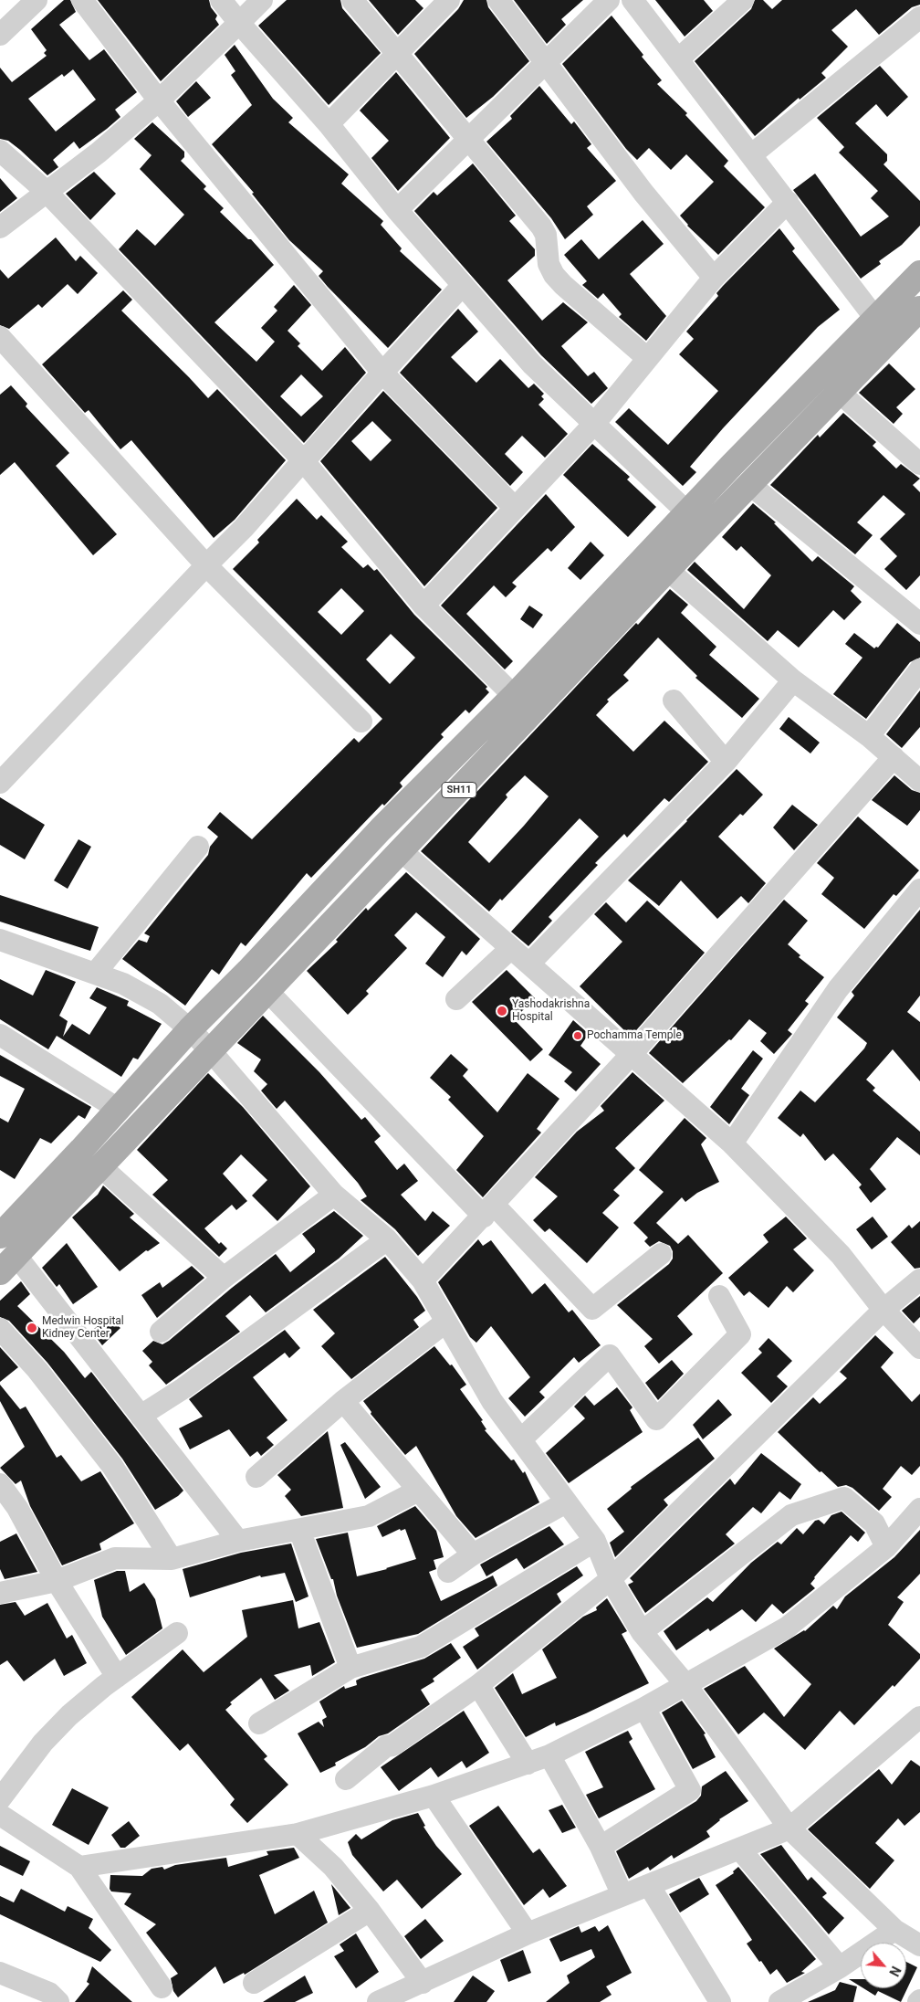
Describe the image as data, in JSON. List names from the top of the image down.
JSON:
{
  "streets": {
    "main road": ["SH11"]
  },
  "places": ["Yashodakrishna Hospital", "Pochamma Temple", "Medwin Hospital Kidney Center"],
  "north": "bottom right"
}
